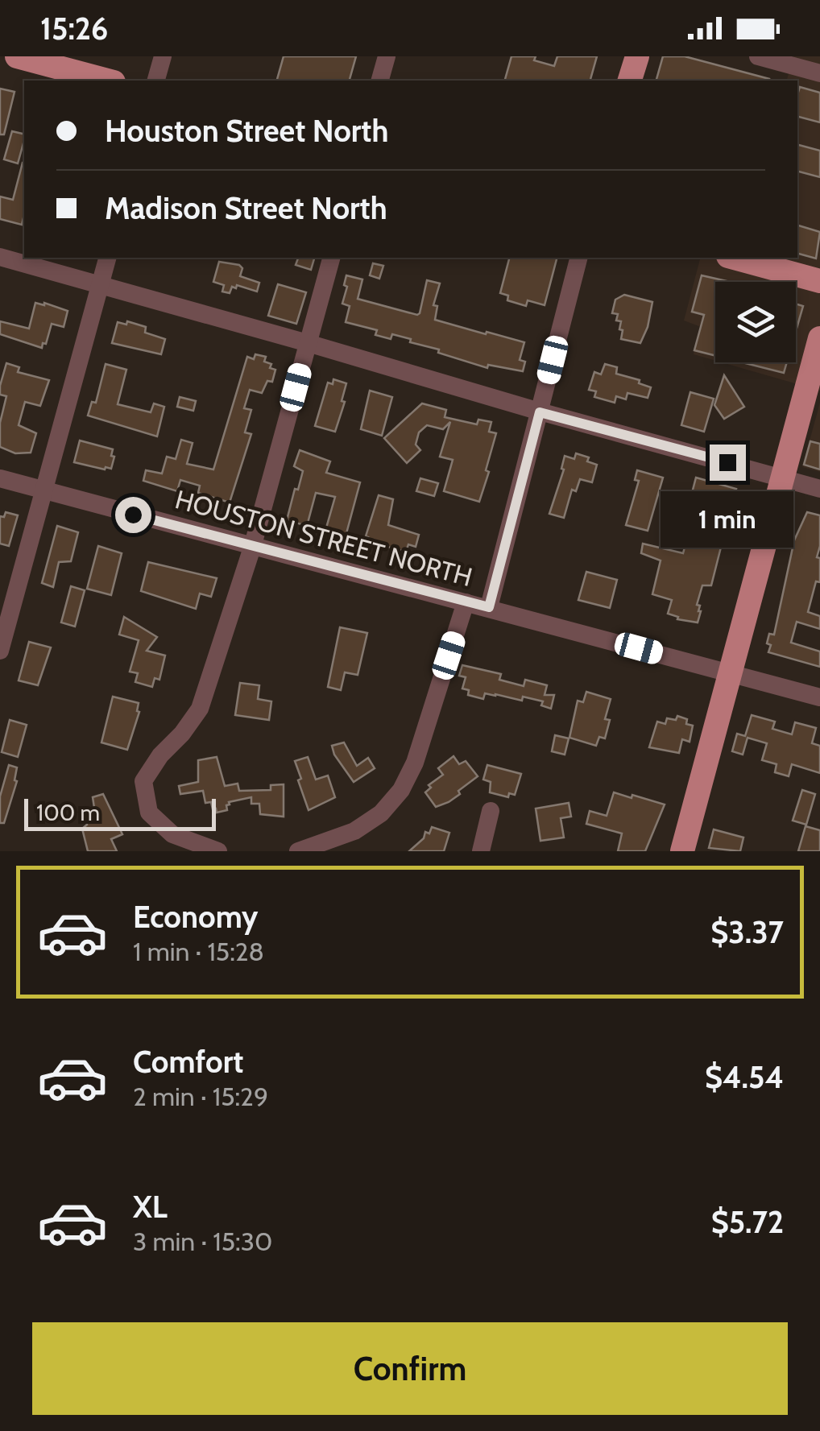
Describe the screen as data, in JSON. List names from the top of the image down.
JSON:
{
  "streets": {
    "street": ["HOUSTON STREET NORTH"]
  },
  "scale_bar": "100 m",
  "page": {
    "status": "15:26",
    "banner": ["Houston Street North", "Madison Street North"],
    "bubble": "1 min",
    "scale": "100 m",
    "list": [
      {
        "name": "Economy",
        "note": "1 min · 15:28",
        "value": "$3.37"
      },
      {
        "name": "Comfort",
        "note": "2 min · 15:29",
        "value": "$4.54"
      },
      {
        "name": "XL",
        "note": "3 min · 15:30",
        "value": "$5.72"
      }
    ],
    "buttons": "Confirm"
  }
}
